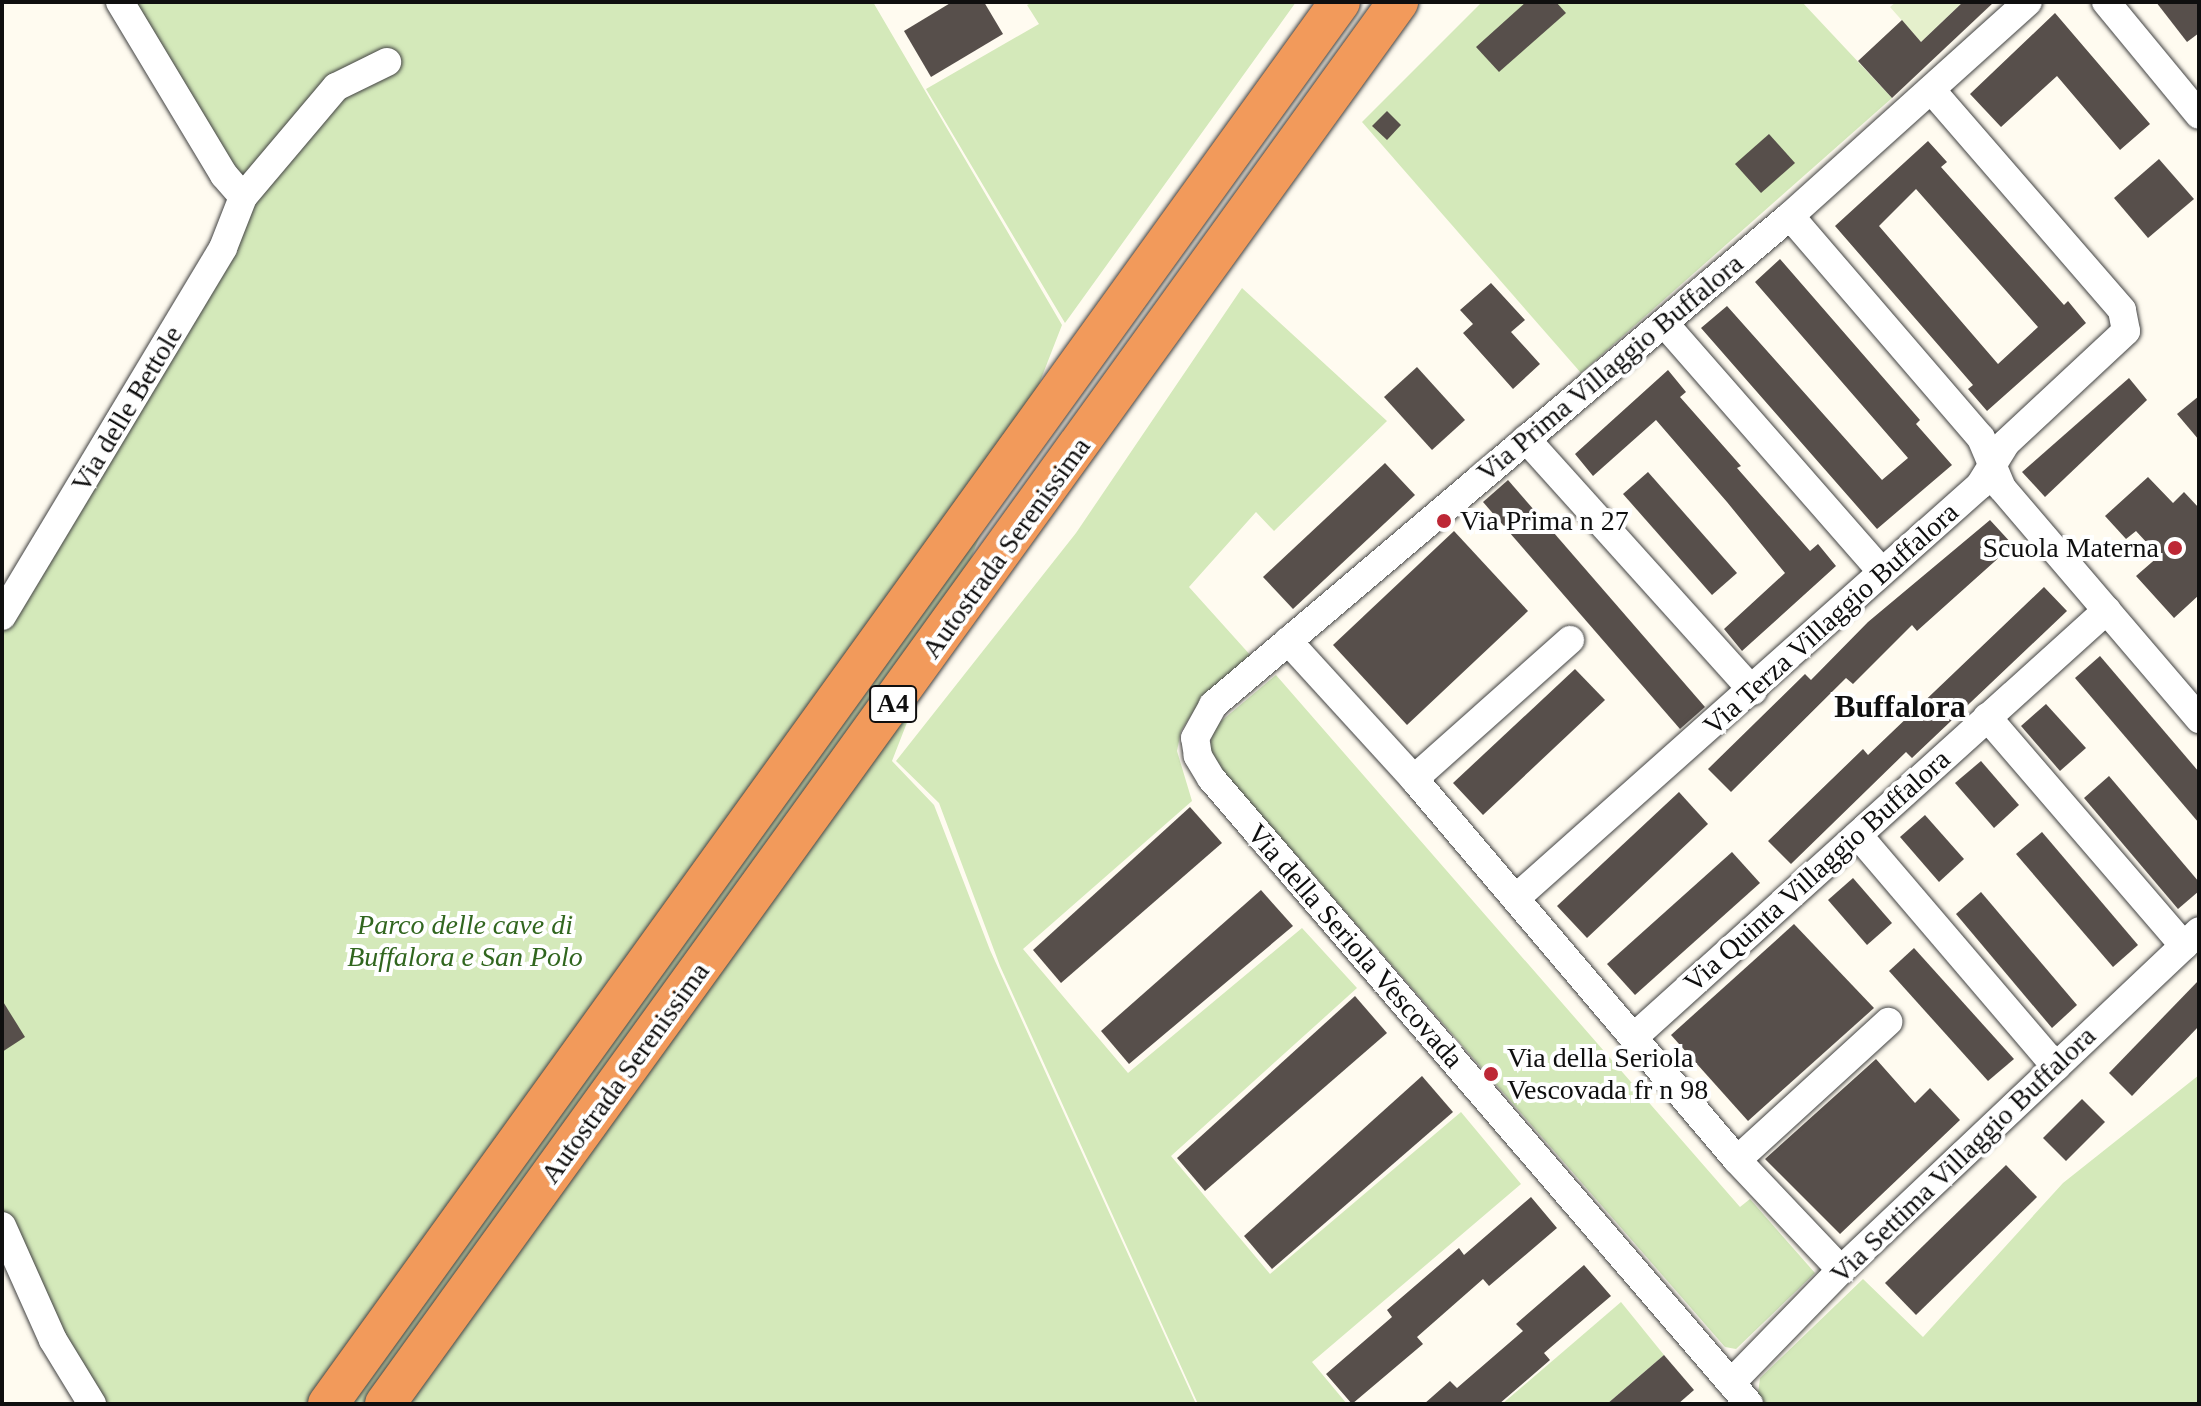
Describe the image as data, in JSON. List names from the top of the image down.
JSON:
{
  "streets": {
    "highway": ["Autostrada Serenissima", "A4"],
    "street": [
      "Via Prima Villaggio Buffalora",
      "Via delle Bettole",
      "Via Terza Villaggio Buffalora",
      "Via Quinta Villaggio Buffalora",
      "Via della Seriola Vescovada",
      "Via Settima Villaggio Buffalora"
    ]
  },
  "crossings": [
    ["Via Prima Villaggio Buffalora", "Via Terza Villaggio Buffalora"],
    ["Via Prima Villaggio Buffalora", "Via della Seriola Vescovada"],
    ["Via della Seriola Vescovada", "Via Settima Villaggio Buffalora"]
  ],
  "districts": ["Buffalora"],
  "parks": ["Parco delle cave di Buffalora e San Polo"],
  "places": ["Via Prima n 27", "Scuola Materna", "Via della Seriola Vescovada fr n 98"]
}
